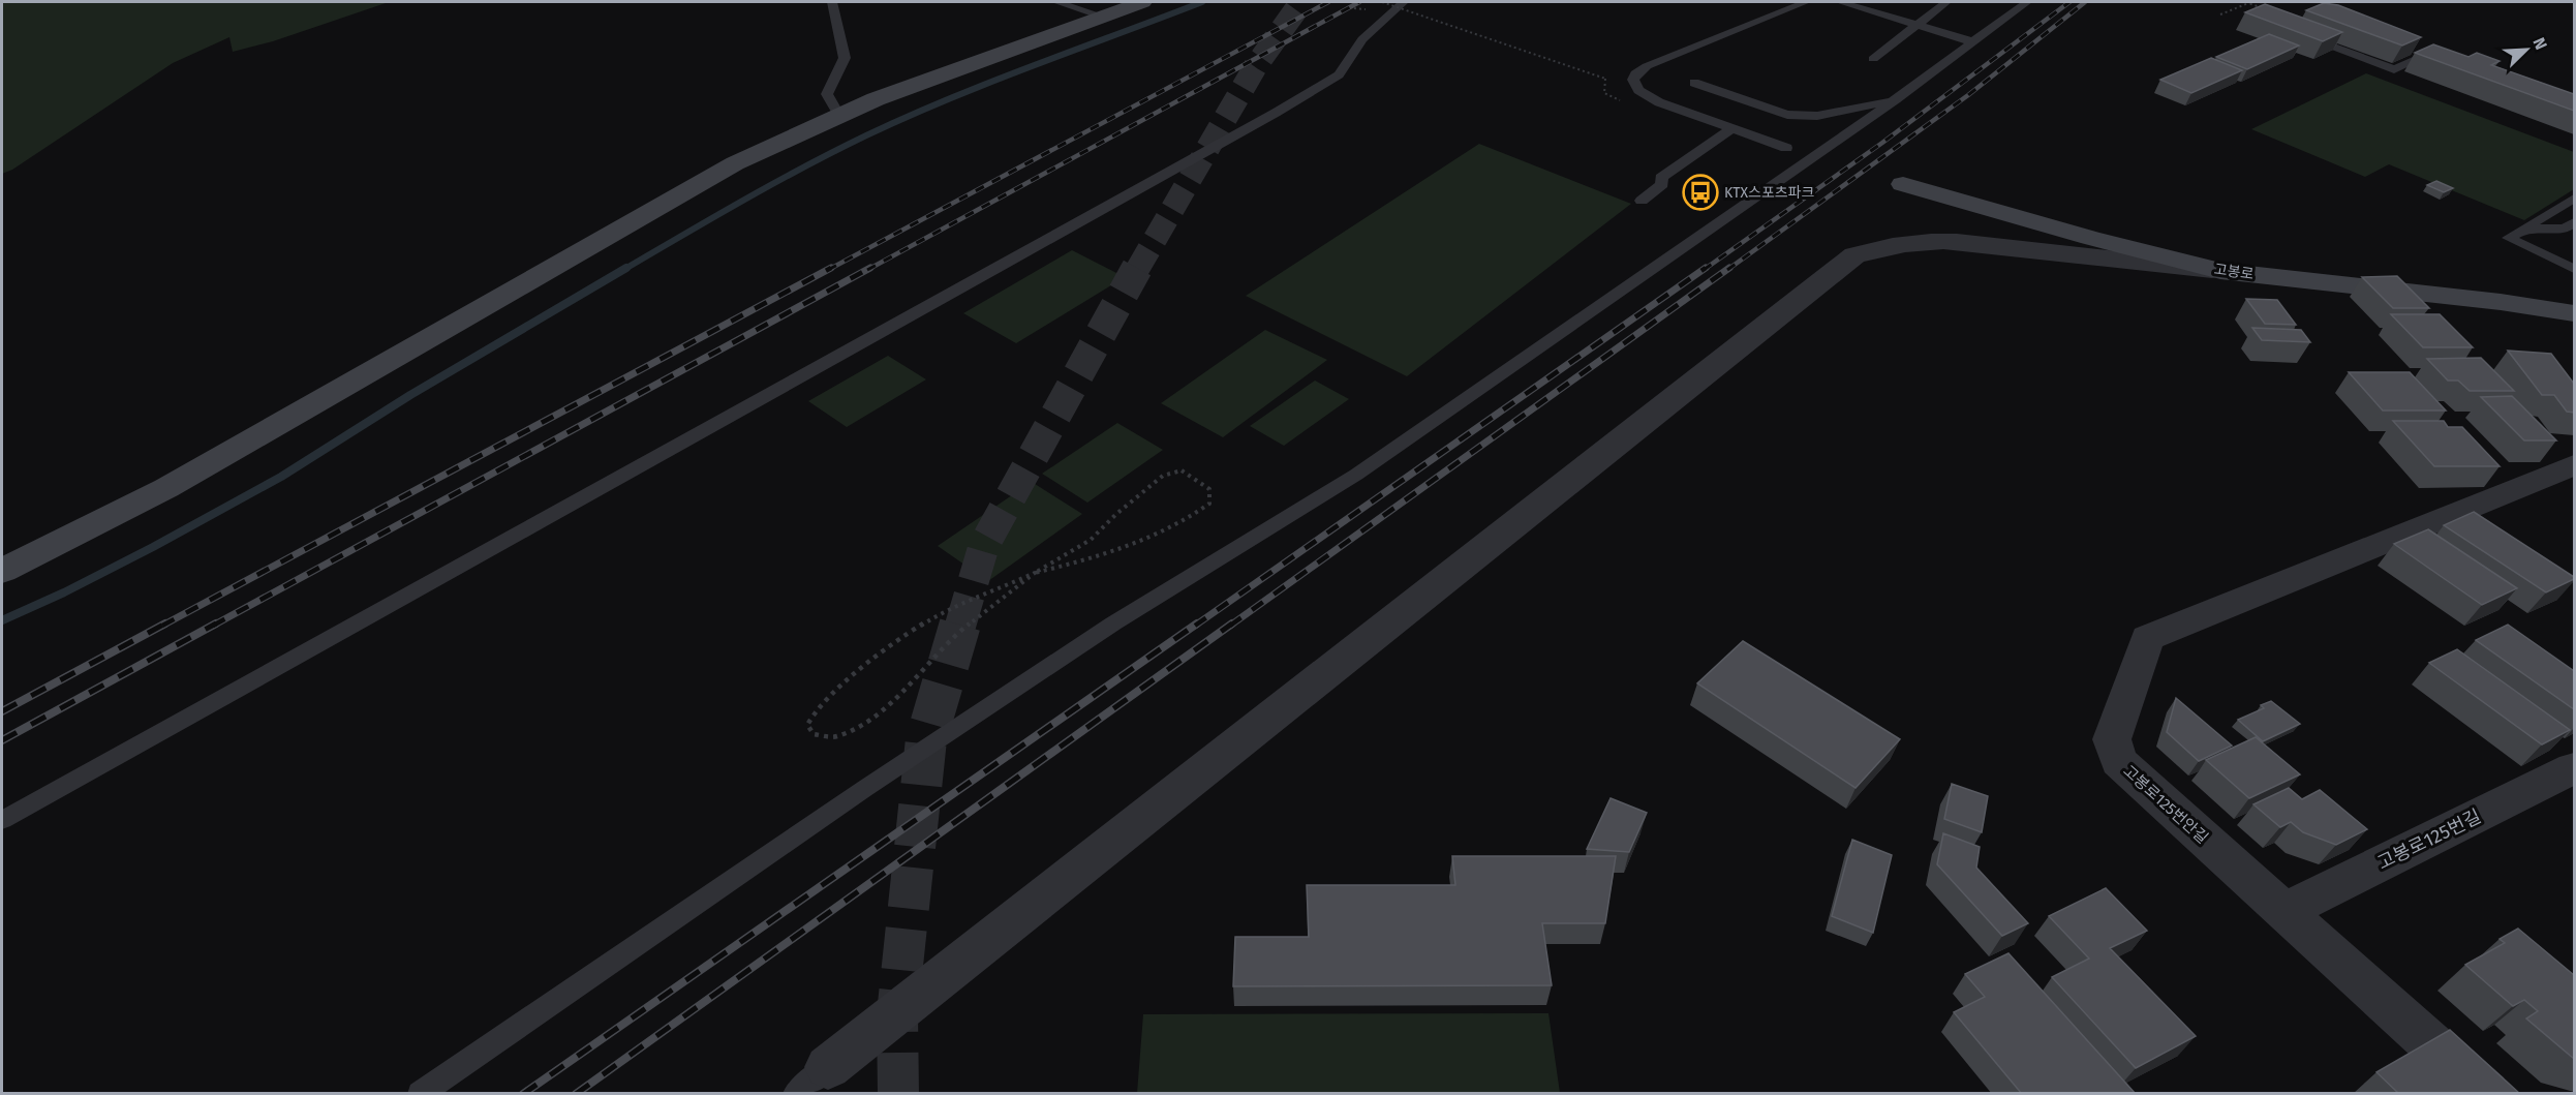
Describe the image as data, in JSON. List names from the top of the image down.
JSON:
{
  "streets": {
    "street": ["고봉로", "고봉로125번안길", "고봉로125번길"]
  },
  "crossings": [
    ["고봉로125번안길", "고봉로125번길"]
  ],
  "places": {
    "bus stop": ["KTX스포츠파크"]
  },
  "north": "top right"
}
